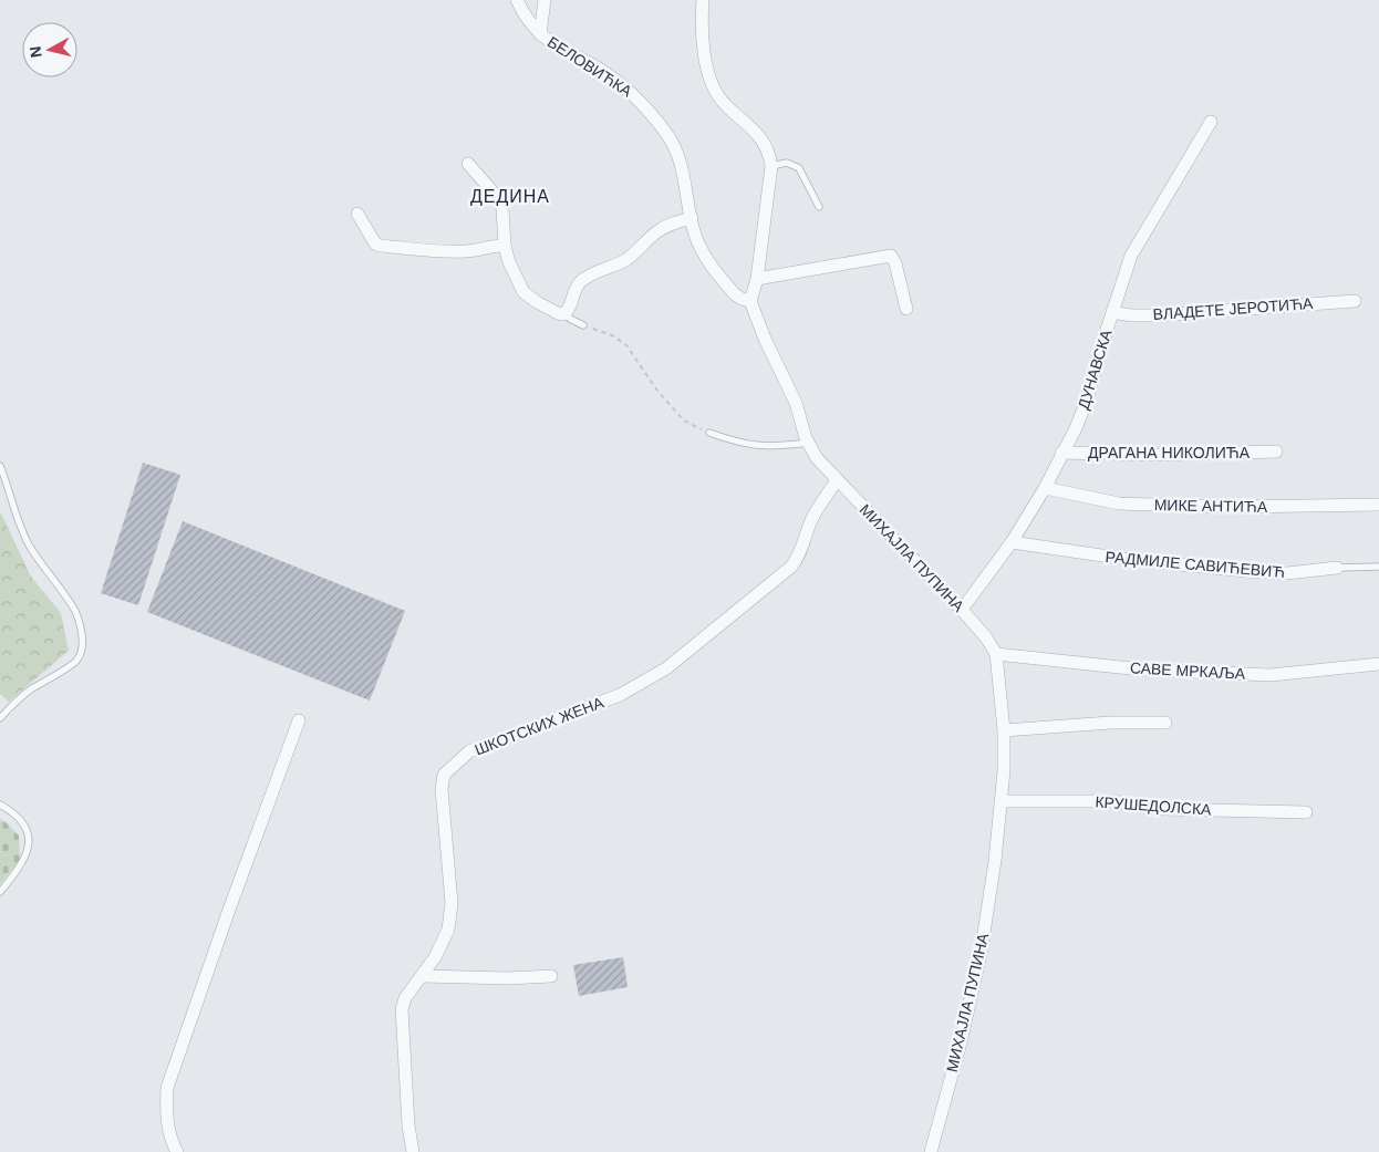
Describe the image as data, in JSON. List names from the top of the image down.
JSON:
{
  "streets": {
    "street": [
      "БЕЛОВИЋКА",
      "ВЛАДЕТЕ ЈЕРОТИЋА",
      "ДУНАВСКА",
      "ДРАГАНА НИКОЛИЋА",
      "МИКЕ АНТИЋА",
      "МИХАЈЛА ПУПИНА",
      "РАДМИЛЕ САВИЋЕВИЋ",
      "САВЕ МРКАЉА",
      "ШКОТСКИХ ЖЕНА",
      "КРУШЕДОЛСКА"
    ]
  },
  "crossings": [
    ["БЕЛОВИЋКА", "МИХАЈЛА ПУПИНА"],
    ["ВЛАДЕТЕ ЈЕРОТИЋА", "ДУНАВСКА"],
    ["ДУНАВСКА", "ДРАГАНА НИКОЛИЋА"],
    ["ДУНАВСКА", "МИКЕ АНТИЋА"],
    ["ДУНАВСКА", "МИХАЈЛА ПУПИНА"],
    ["ДУНАВСКА", "РАДМИЛЕ САВИЋЕВИЋ"],
    ["МИХАЈЛА ПУПИНА", "САВЕ МРКАЉА"],
    ["МИХАЈЛА ПУПИНА", "ШКОТСКИХ ЖЕНА"],
    ["МИХАЈЛА ПУПИНА", "КРУШЕДОЛСКА"]
  ],
  "districts": ["ДЕДИНА"],
  "north": "left"
}
